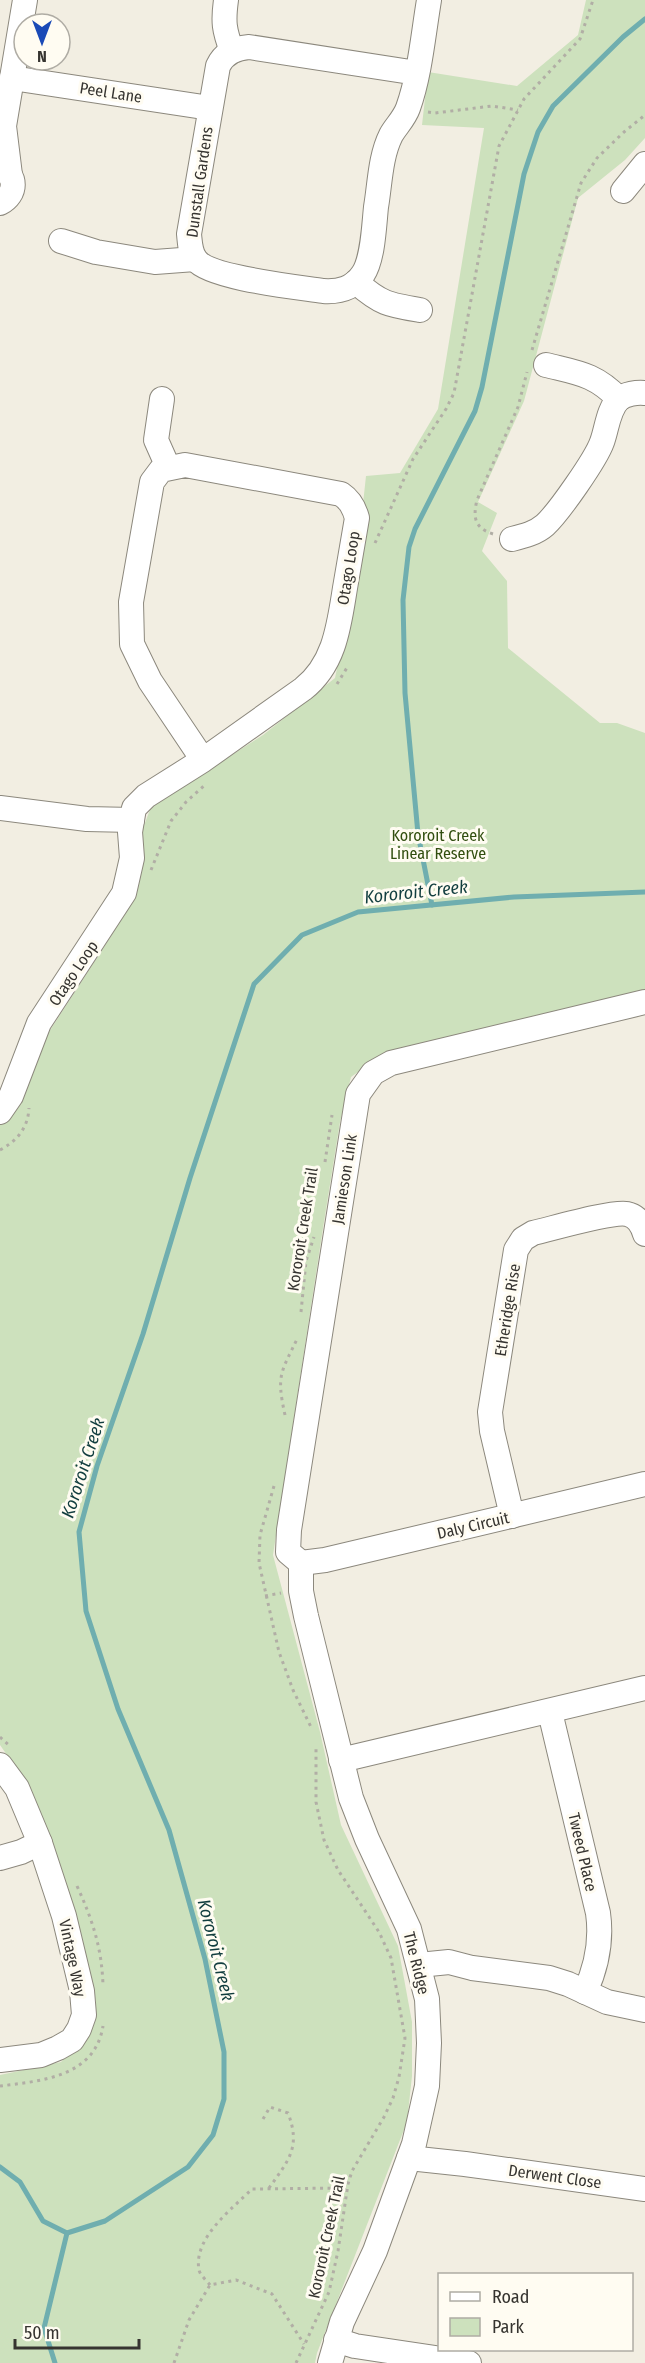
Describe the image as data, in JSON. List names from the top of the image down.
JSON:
{
  "streets": {
    "street": [
      "Peel Lane",
      "Dunstall Gardens",
      "Otago Loop",
      "Jamieson Link",
      "Etheridge Rise",
      "Daly Circuit",
      "Tweed Place",
      "Vintage Way",
      "The Ridge",
      "Derwent Close"
    ],
    "path": ["Kororoit Creek Trail"]
  },
  "crossings": [
    ["Peel Lane", "Dunstall Gardens"],
    ["Jamieson Link", "Daly Circuit"],
    ["Jamieson Link", "The Ridge"],
    ["Etheridge Rise", "Daly Circuit"],
    ["Daly Circuit", "The Ridge"],
    ["The Ridge", "Derwent Close"]
  ],
  "water": ["Kororoit Creek"],
  "parks": ["Kororoit Creek Linear Reserve"],
  "legend": ["Road", "Park"],
  "scale_bar": "50 m",
  "north": "bottom"
}
